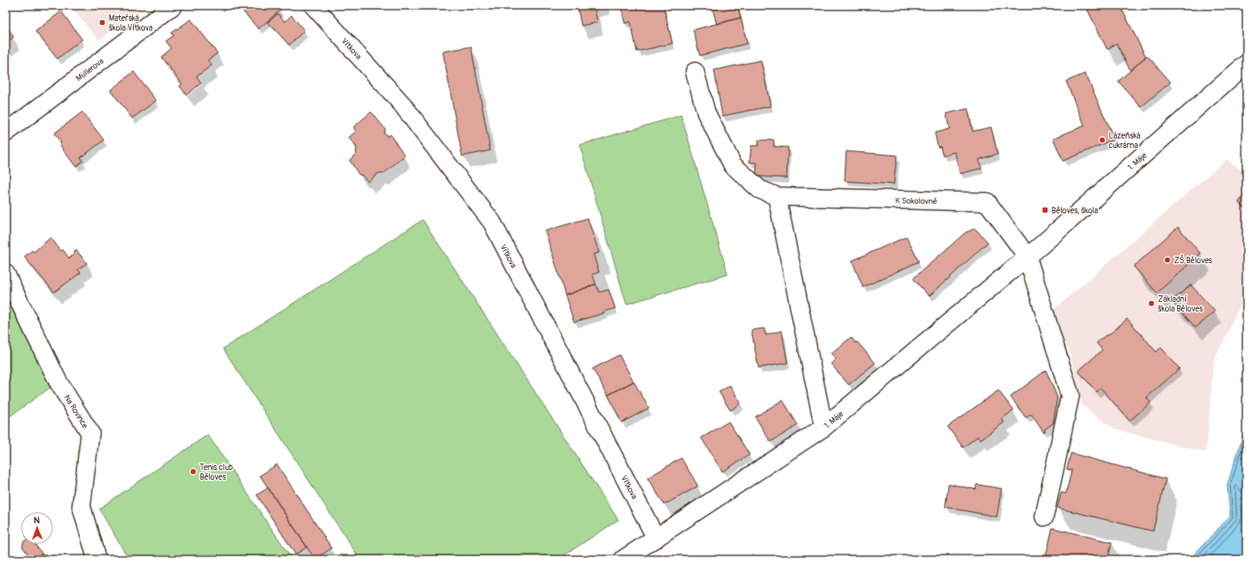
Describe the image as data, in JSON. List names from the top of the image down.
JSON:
{
  "streets": {
    "street": [
      "Vítkova",
      "Müllerova",
      "1. Máje",
      "K Sokolovně",
      "Na Rovince"
    ]
  },
  "crossings": [
    ["Vítkova", "1. Máje"],
    ["1. Máje", "K Sokolovně"]
  ],
  "places": {
    "other": [
      "Mateřská škola Vítkova",
      "Lázeňská cukrárna",
      "ZŠ Běloves",
      "Základní škola Běloves",
      "Tenis club Běloves"
    ],
    "transit": ["Běloves, škola"]
  },
  "north": "top"
}
